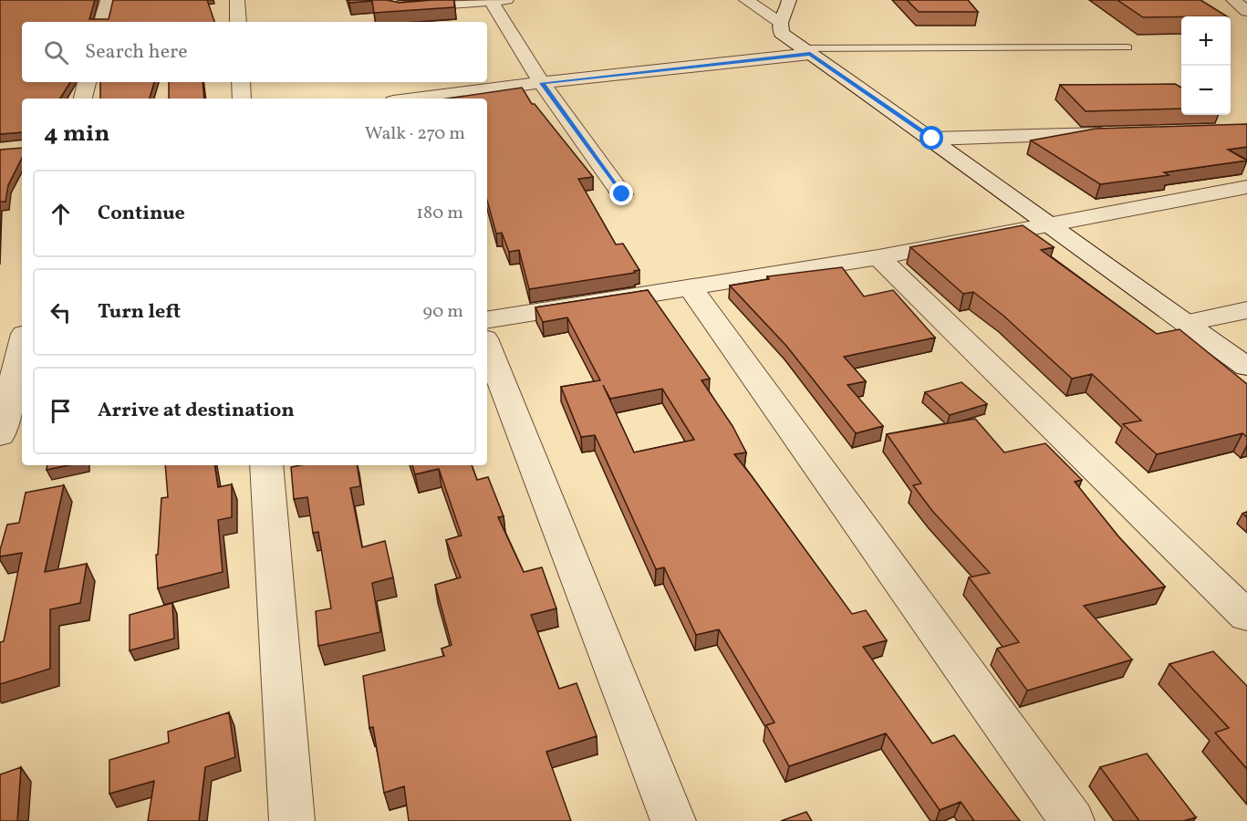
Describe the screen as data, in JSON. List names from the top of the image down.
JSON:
{
  "page": {
    "map_buttons": ["+", "−"],
    "search": "Search here",
    "heading": ["4 min", "Walk · 270 m"],
    "list": [
      ["Continue", "180 m"],
      ["Turn left", "90 m"],
      "Arrive at destination"
    ]
  }
}
